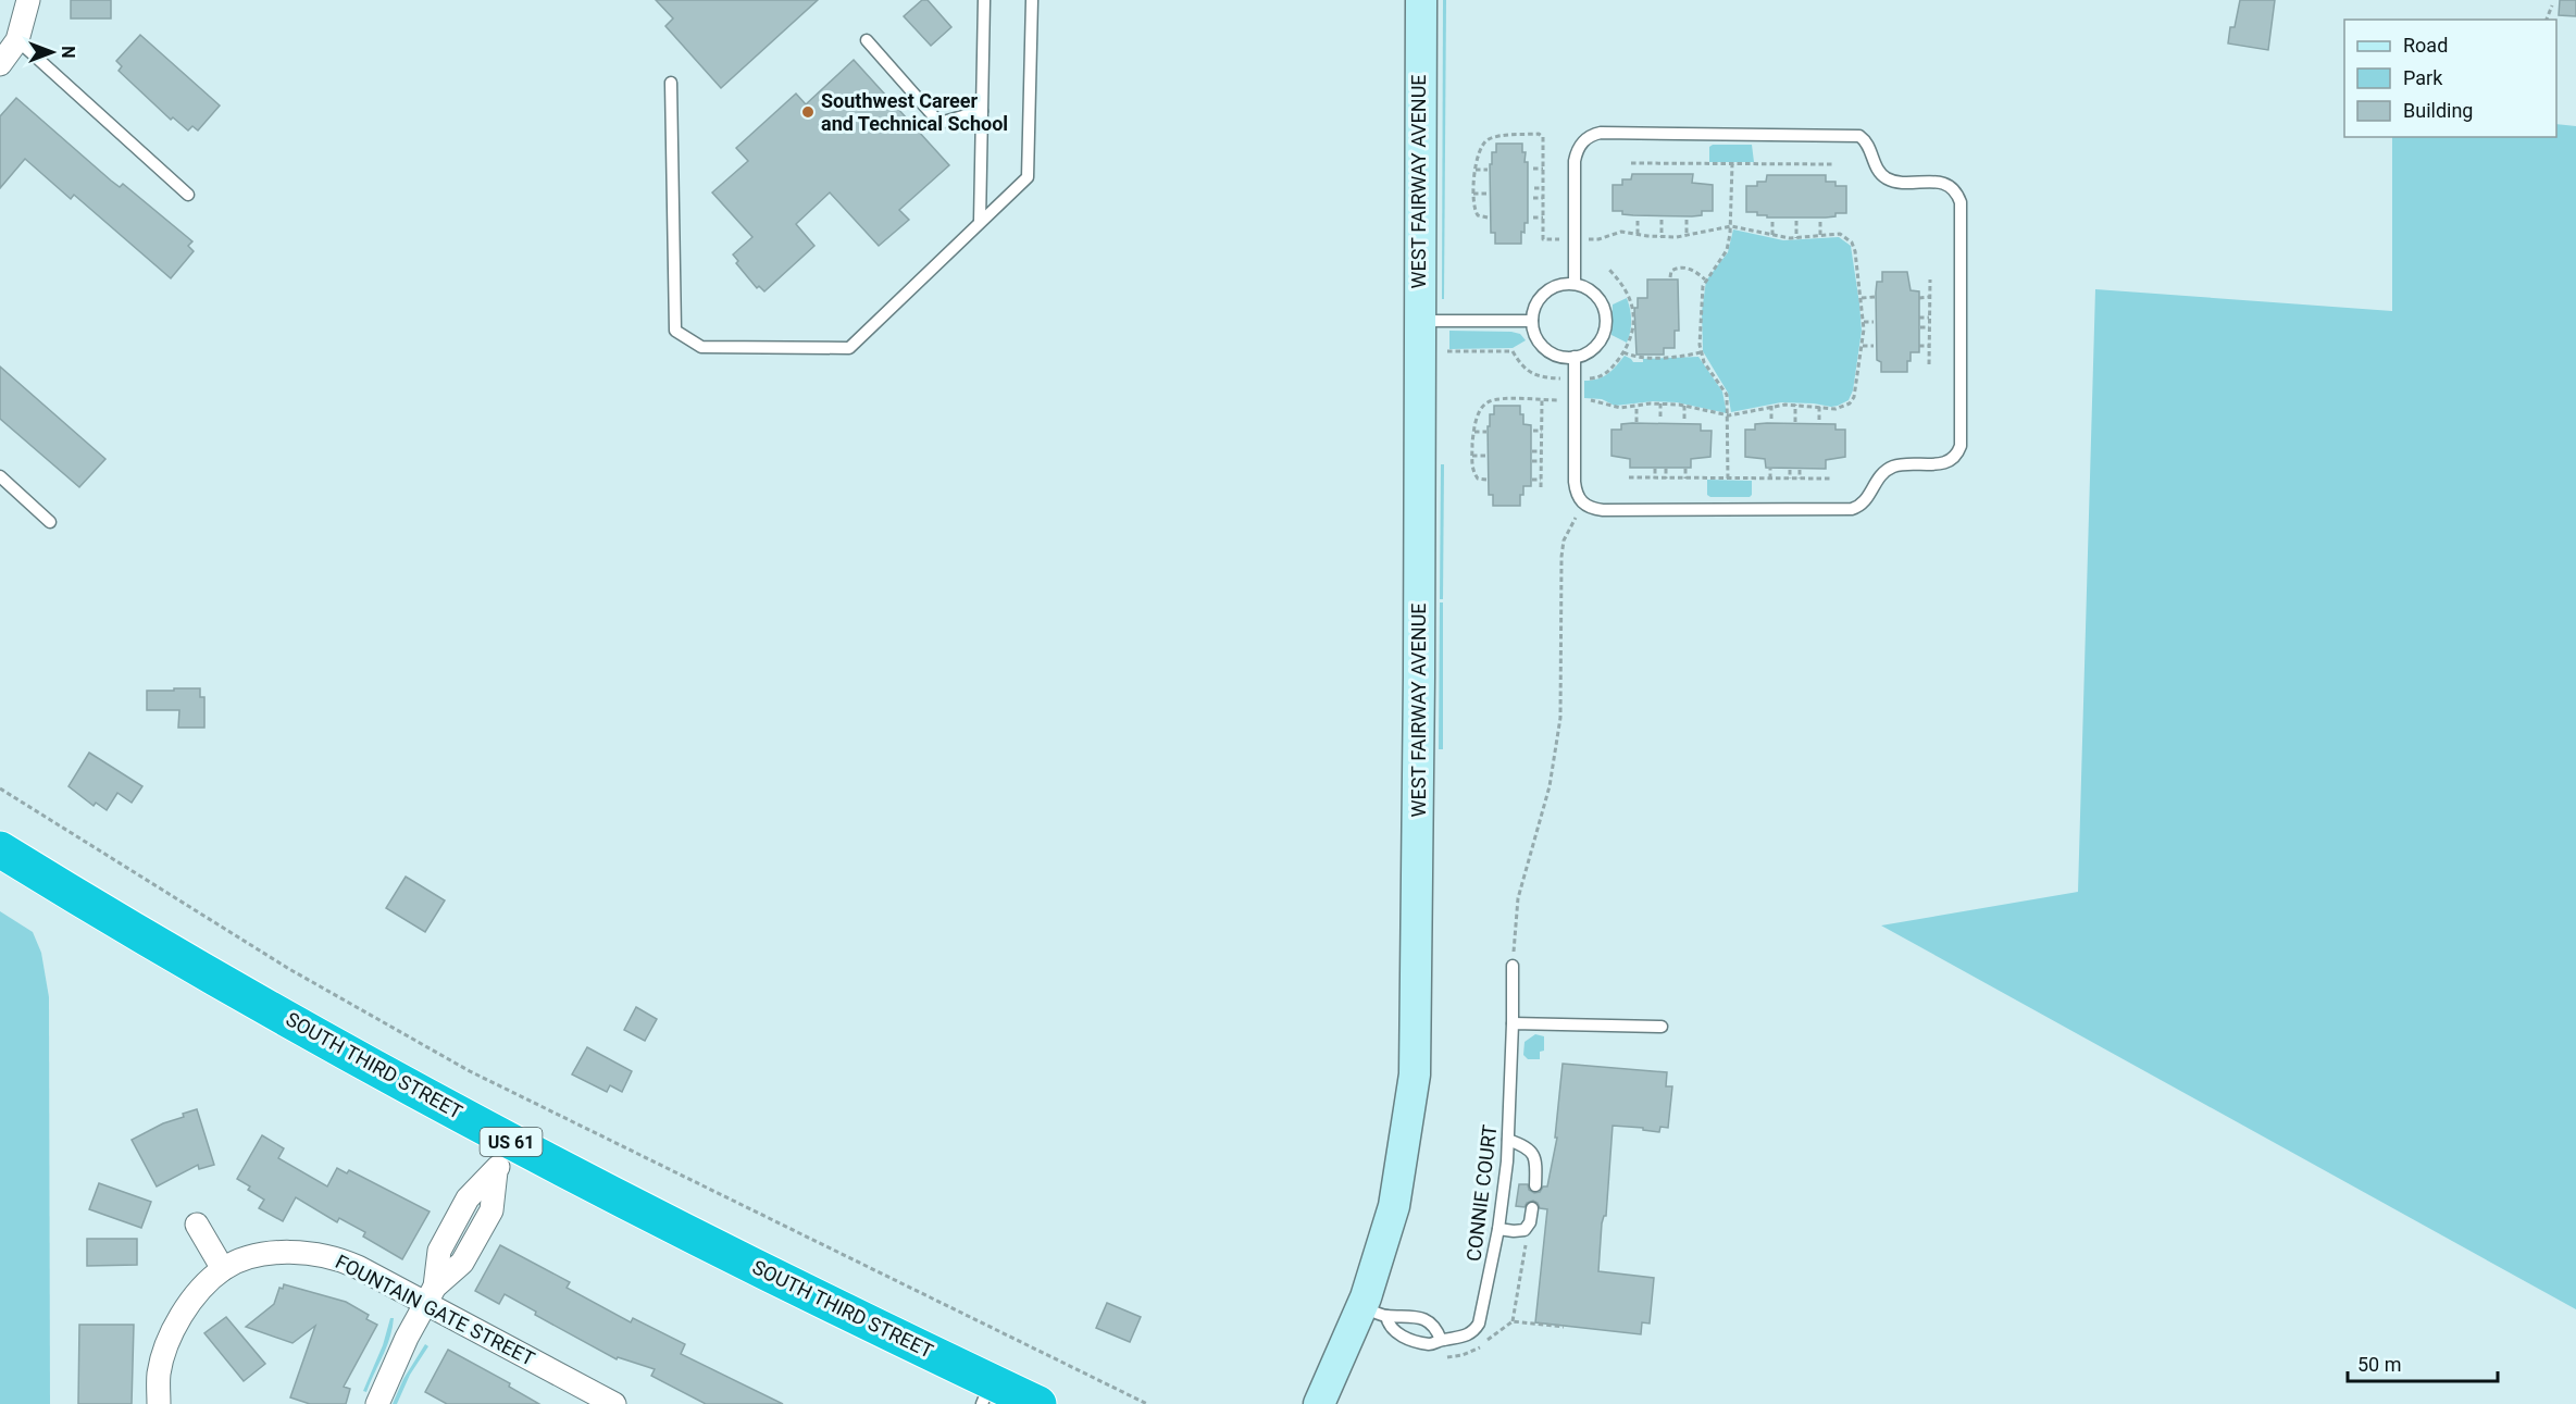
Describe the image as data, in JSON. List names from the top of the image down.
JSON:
{
  "streets": {
    "highway": ["SOUTH THIRD STREET", "US 61"],
    "street": ["WEST FAIRWAY AVENUE", "FOUNTAIN GATE STREET"],
    "lane": ["CONNIE COURT"]
  },
  "crossings": [
    ["WEST FAIRWAY AVENUE", "CONNIE COURT"]
  ],
  "places": ["Southwest Career and Technical School"],
  "legend": ["Road", "Park", "Building"],
  "scale_bar": "50 m",
  "north": "right"
}
